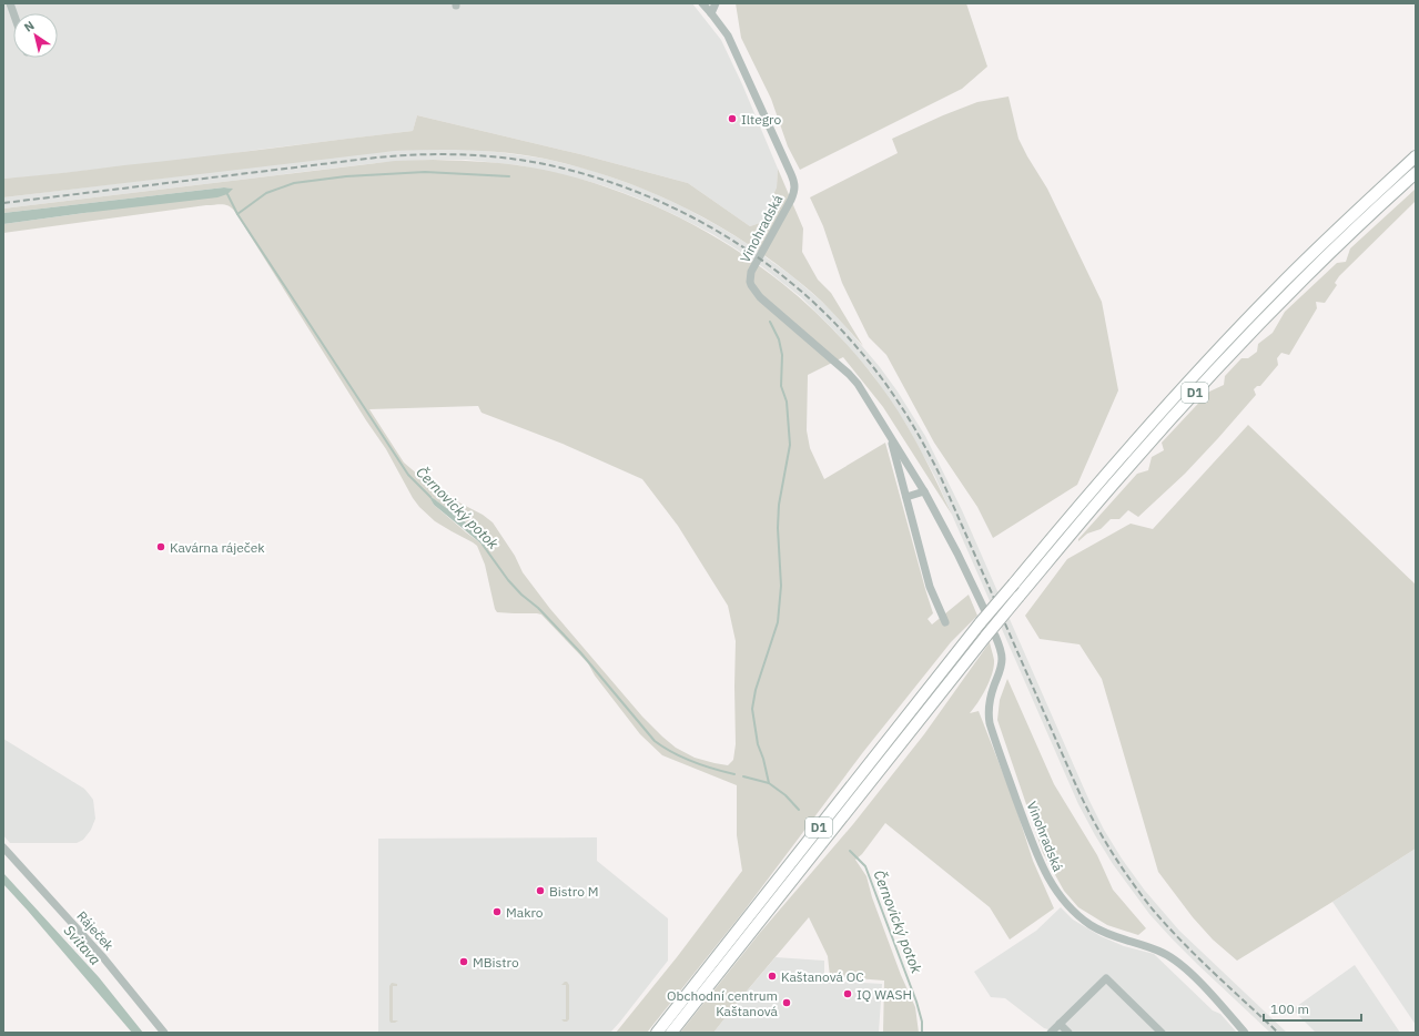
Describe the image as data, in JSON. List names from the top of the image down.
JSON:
{
  "streets": {
    "highway": ["D1"],
    "street": ["Vinohradská", "Ráječek"]
  },
  "crossings": [
    ["Vinohradská", "D1"]
  ],
  "water": ["Černovický potok", "Svitava"],
  "places": [
    "Iltegro",
    "Kavárna ráječek",
    "Bistro M",
    "Makro",
    "MBistro",
    "Kaštanová OC",
    "IQ WASH",
    "Obchodní centrum Kaštanová"
  ],
  "scale_bar": "100 m",
  "north": "top left"
}
